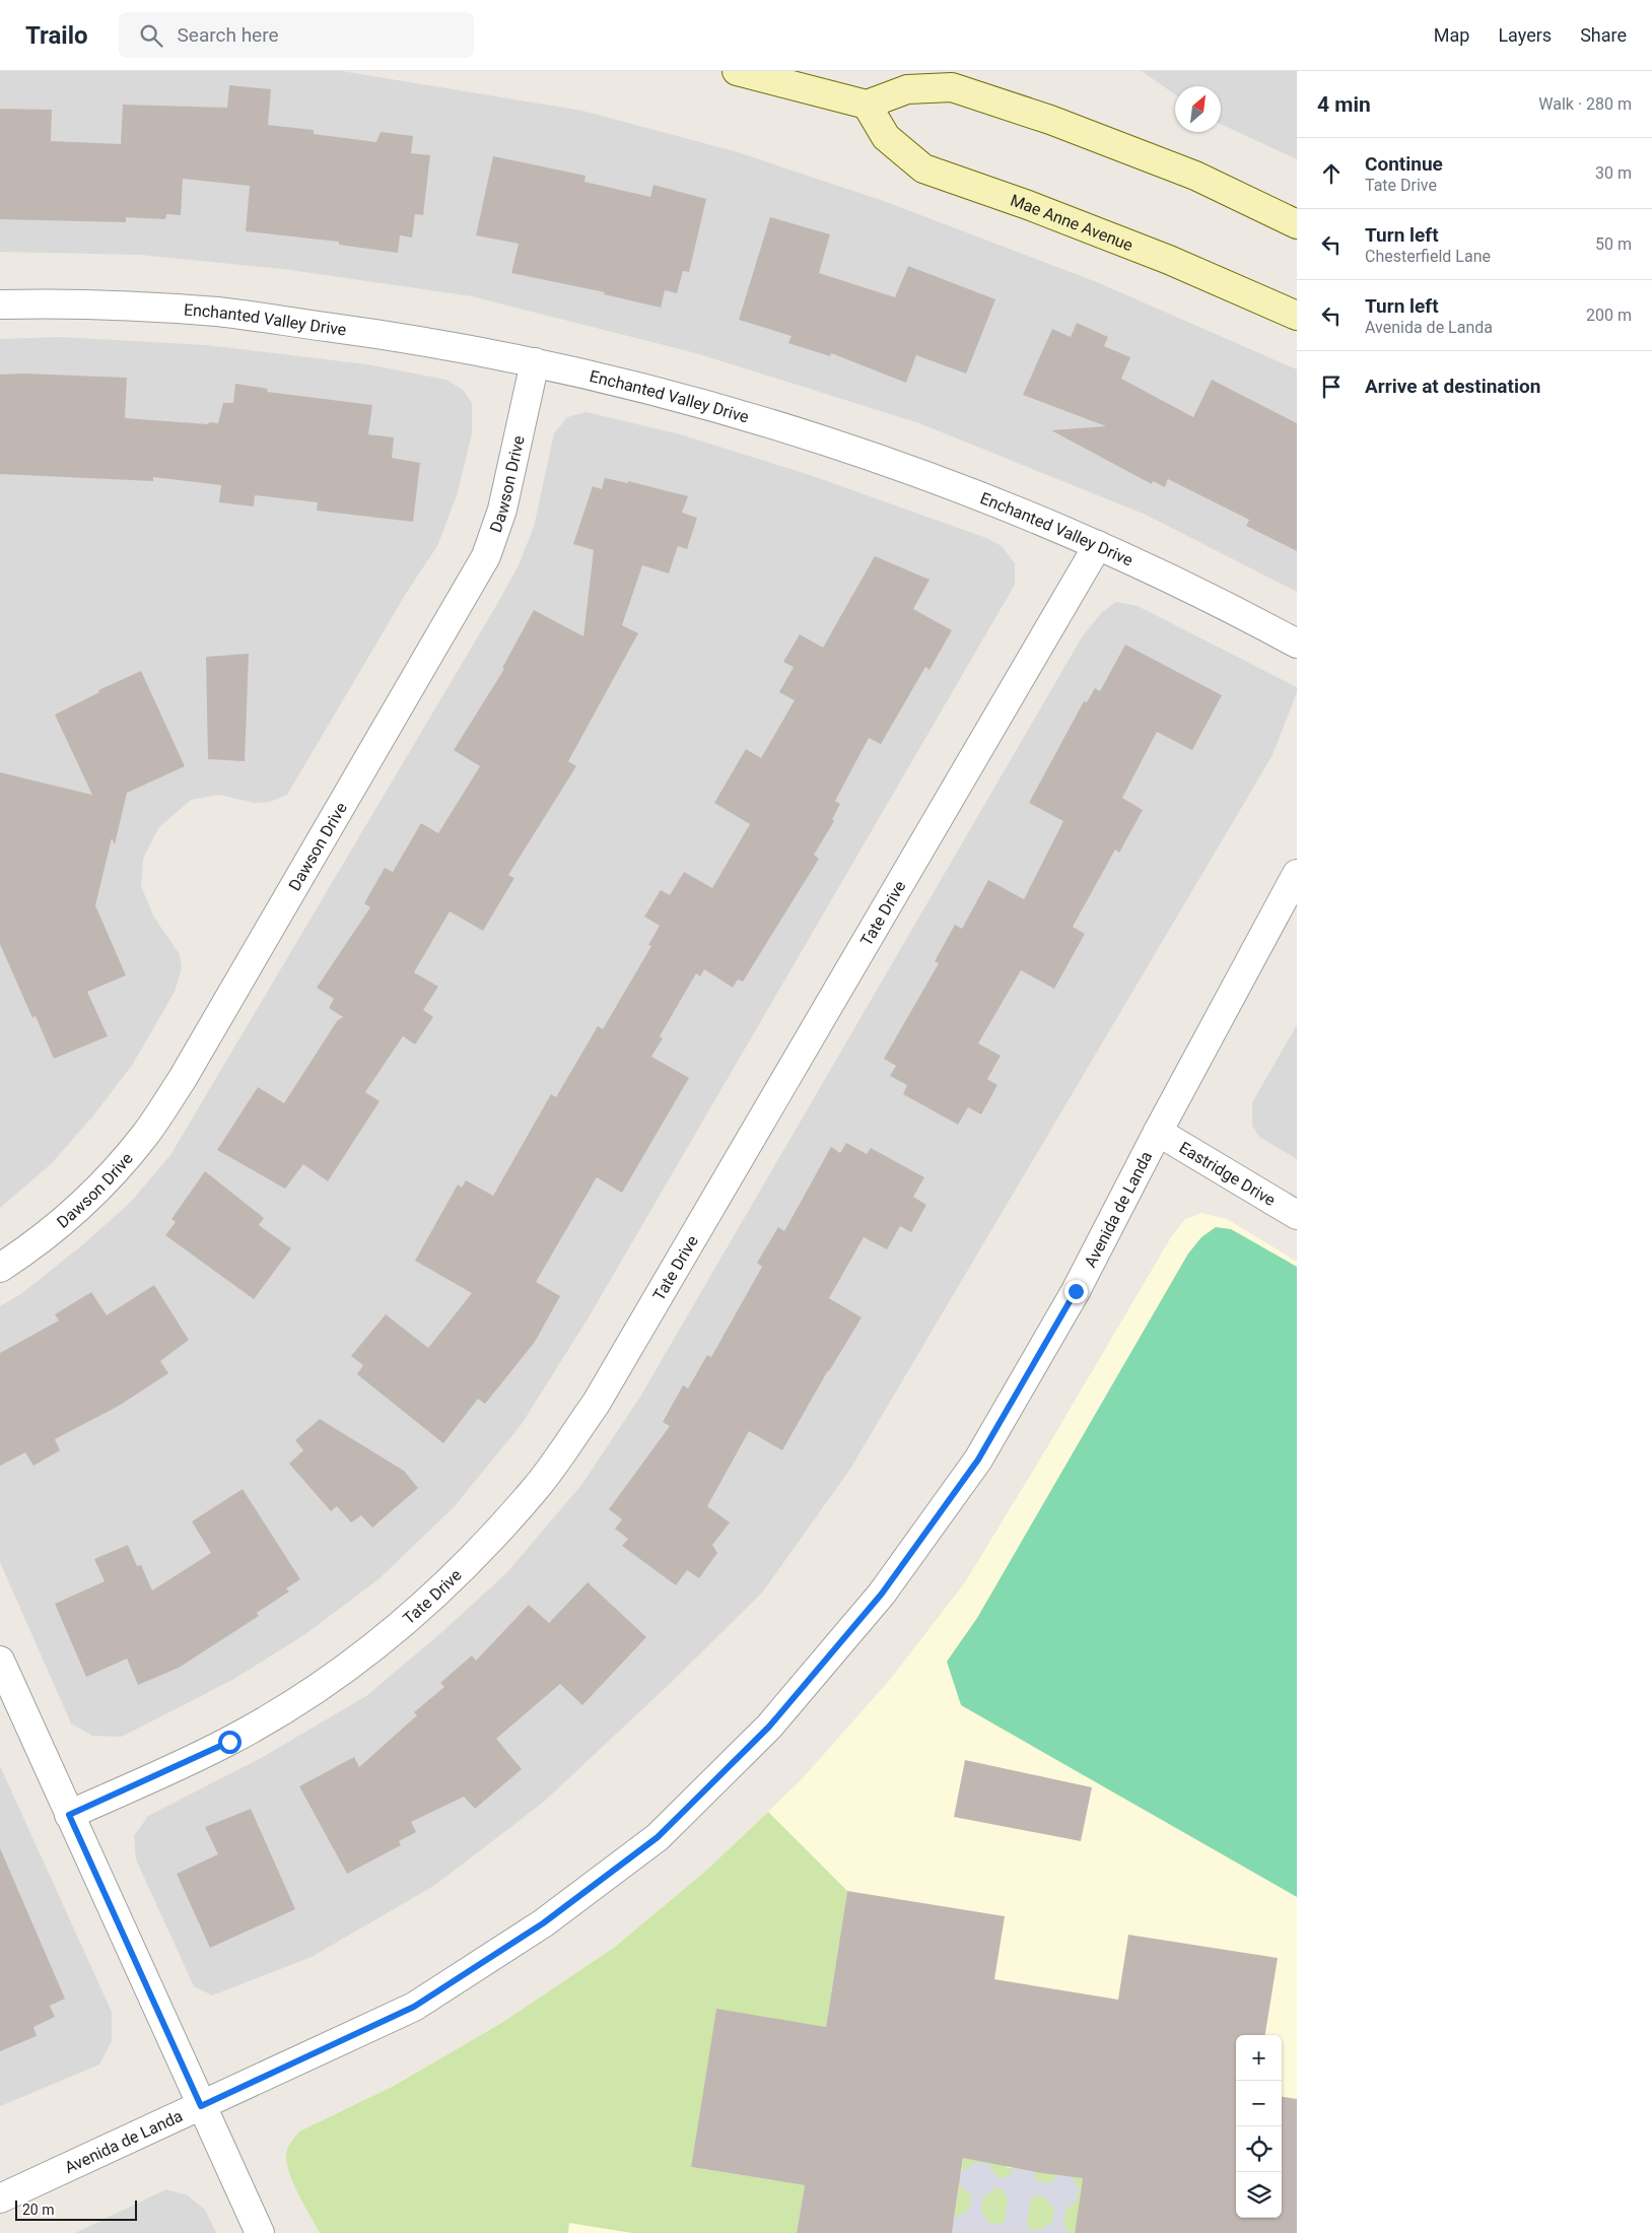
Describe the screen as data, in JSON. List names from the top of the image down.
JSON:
{
  "streets": {
    "main road": ["Mae Anne Avenue"],
    "street": [
      "Enchanted Valley Drive",
      "Dawson Drive",
      "Tate Drive",
      "Eastridge Drive",
      "Avenida de Landa"
    ]
  },
  "crossings": [
    ["Enchanted Valley Drive", "Dawson Drive"],
    ["Enchanted Valley Drive", "Tate Drive"],
    ["Eastridge Drive", "Avenida de Landa"]
  ],
  "scale_bar": "20 m",
  "north": "top right",
  "page": {
    "header": "Trailo",
    "search": "Search here",
    "nav": ["Map", "Layers", "Share"],
    "heading": ["4 min", "Walk · 280 m"],
    "list": [
      ["Continue", "Tate Drive", "30 m"],
      ["Turn left", "Chesterfield Lane", "50 m"],
      ["Turn left", "Avenida de Landa", "200 m"],
      "Arrive at destination"
    ],
    "map_buttons": ["+", "−"],
    "scale": "20 m"
  }
}
